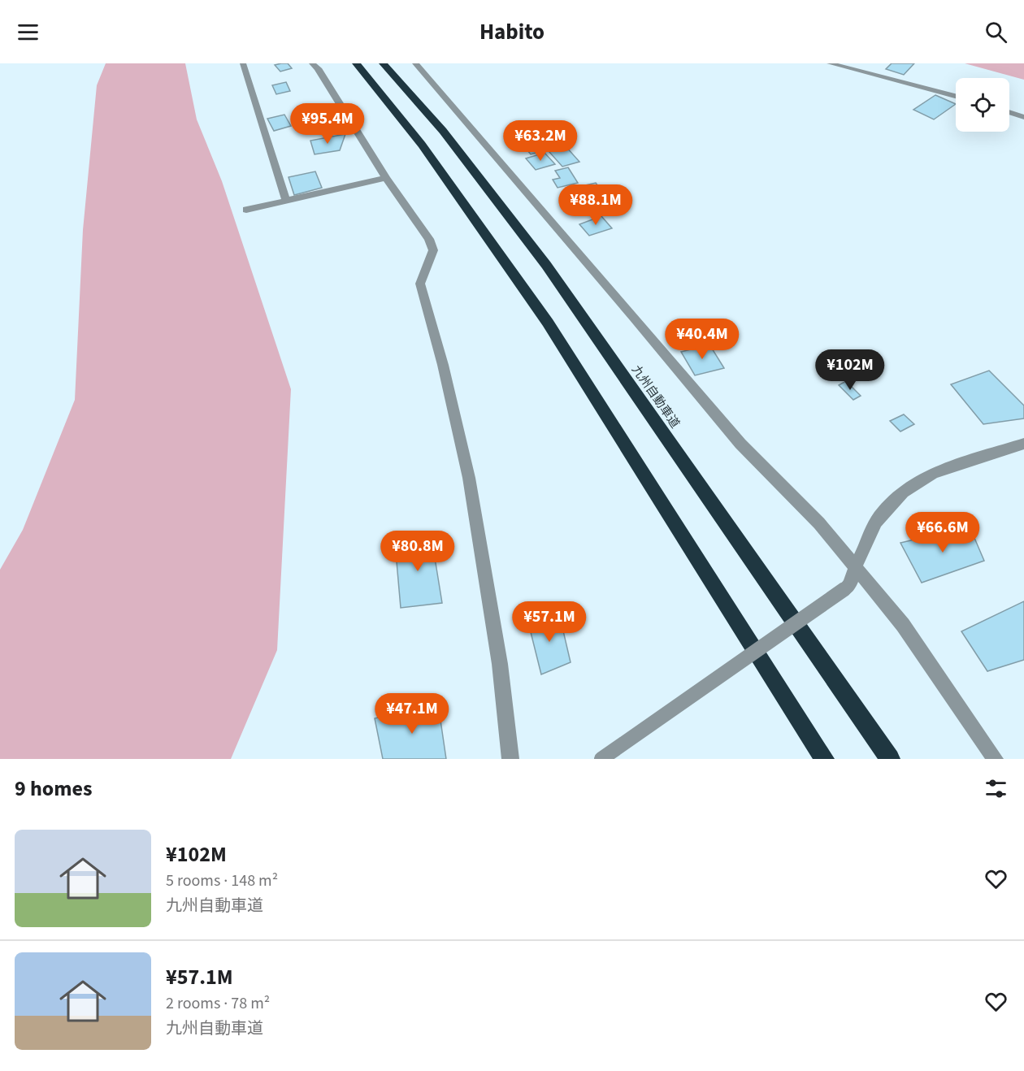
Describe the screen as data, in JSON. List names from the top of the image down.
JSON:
{
  "streets": {
    "highway": ["九州自動車道"]
  },
  "page": {
    "header": "Habito",
    "price": [
      "¥95.4M",
      "¥63.2M",
      "¥88.1M",
      "¥40.4M",
      "¥102M",
      "¥66.6M",
      "¥80.8M",
      "¥57.1M",
      "¥47.1M"
    ],
    "heading": "9 homes",
    "list": [
      {
        "name": "¥102M",
        "note": "5 rooms · 148 m² · 九州自動車道"
      },
      {
        "name": "¥57.1M",
        "note": "2 rooms · 78 m² · 九州自動車道"
      }
    ]
  }
}
